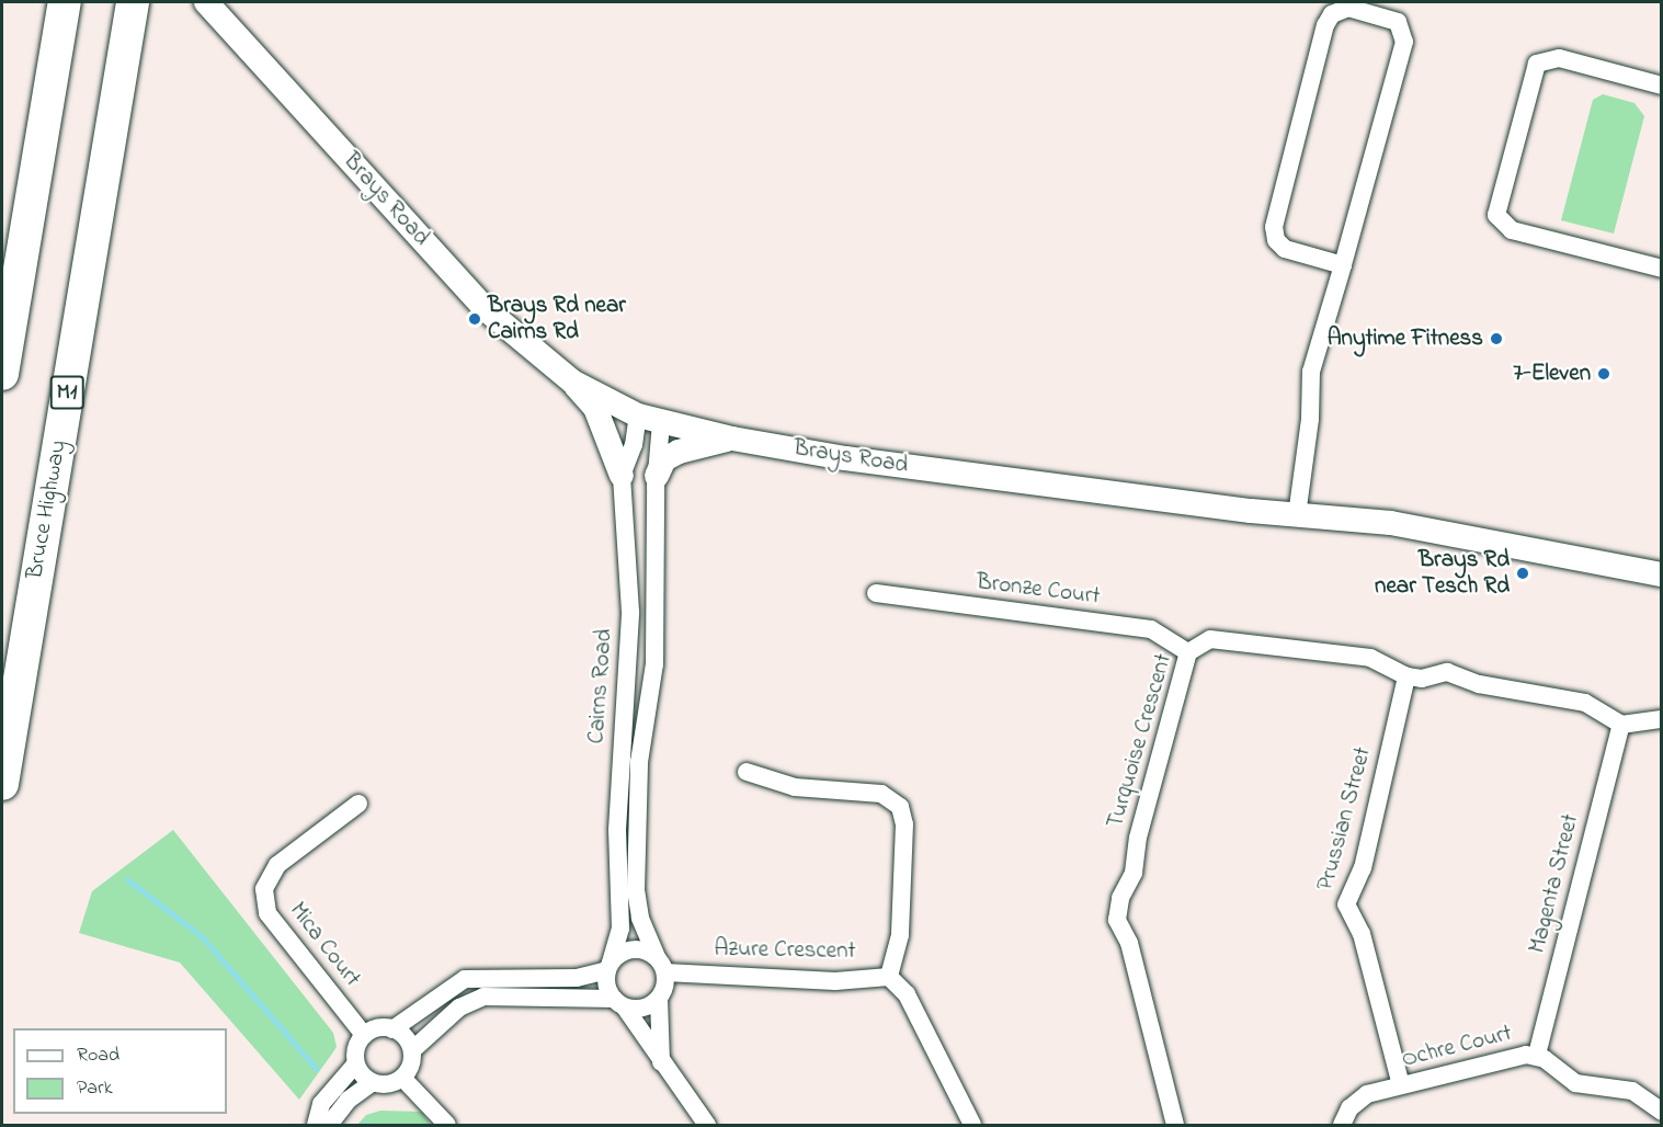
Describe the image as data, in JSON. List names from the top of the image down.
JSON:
{
  "streets": {
    "highway": ["M1", "Bruce Highway"],
    "main road": ["Brays Road"],
    "street": [
      "Bronze Court",
      "Cairns Road",
      "Turquoise Crescent",
      "Prussian Street",
      "Magenta Street",
      "Mica Court",
      "Azure Crescent",
      "Ochre Court"
    ]
  },
  "crossings": [
    ["Brays Road", "Cairns Road"],
    ["Bronze Court", "Turquoise Crescent"],
    ["Cairns Road", "Azure Crescent"],
    ["Turquoise Crescent", "Prussian Street"],
    ["Prussian Street", "Ochre Court"],
    ["Magenta Street", "Ochre Court"]
  ],
  "places": [
    "Brays Rd near Cairns Rd",
    "Anytime Fitness",
    "7-Eleven",
    "Brays Rd near Tesch Rd"
  ],
  "legend": ["Road", "Park"]
}
